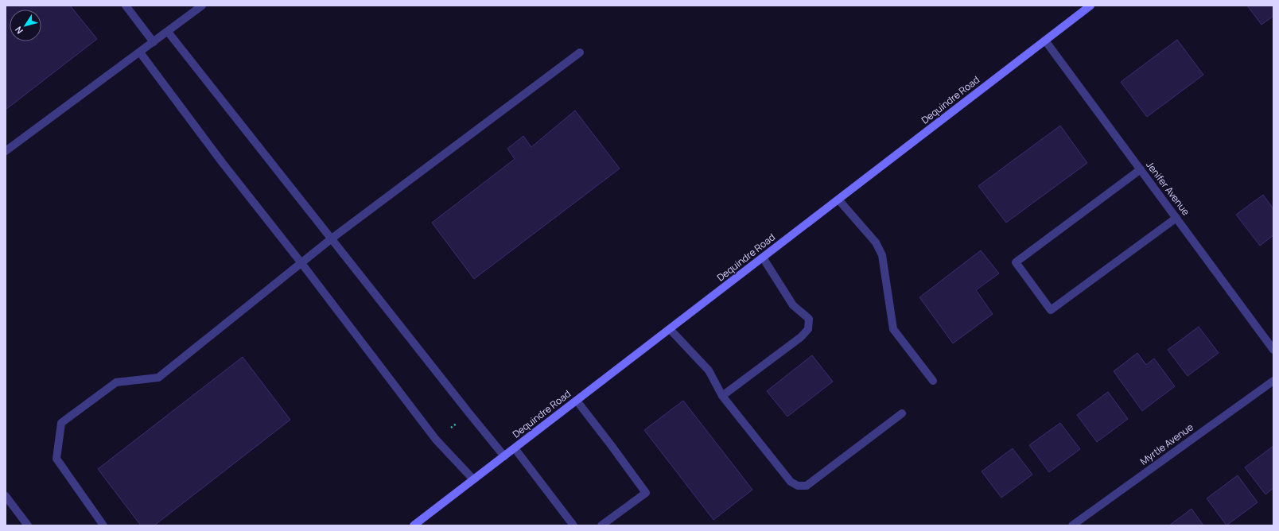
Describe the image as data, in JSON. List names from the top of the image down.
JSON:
{
  "streets": {
    "main road": ["Dequindre Road"],
    "street": ["Jenifer Avenue", "Myrtle Avenue"]
  },
  "crossings": [
    ["Dequindre Road", "Jenifer Avenue"]
  ],
  "north": "bottom left"
}
